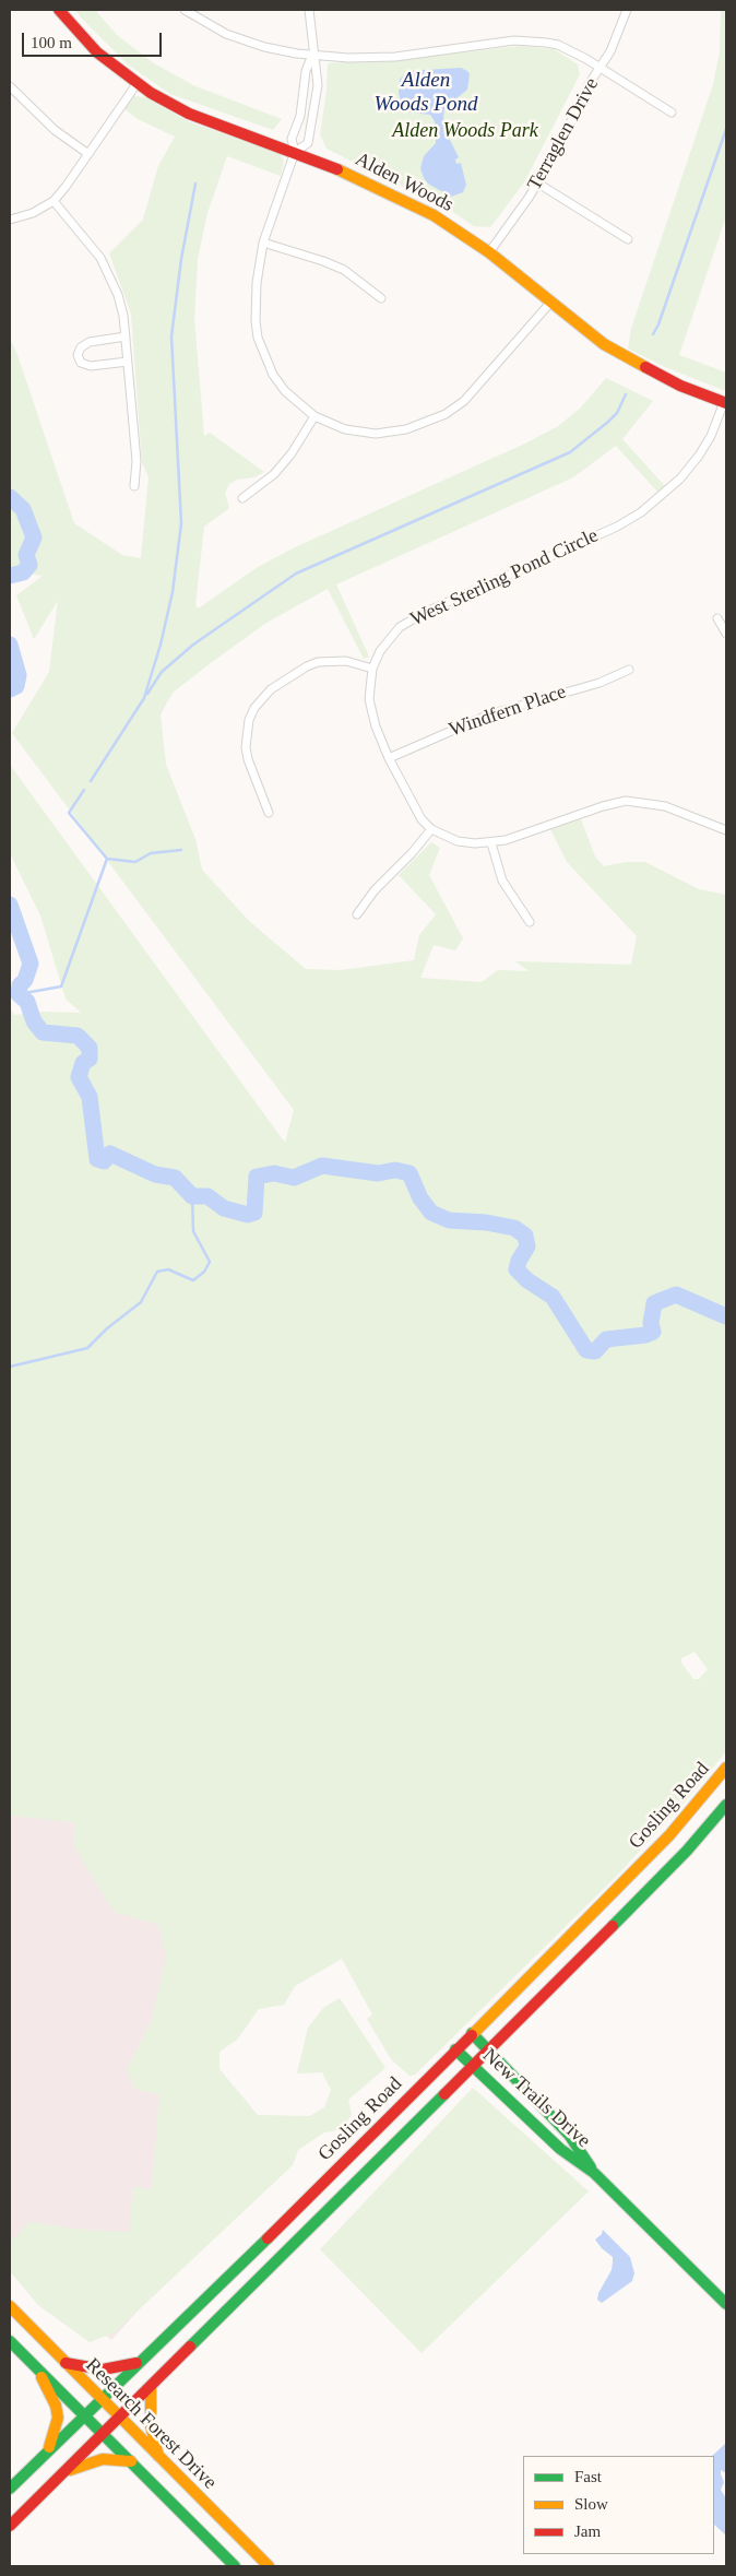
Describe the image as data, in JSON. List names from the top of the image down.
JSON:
{
  "streets": {
    "main road": [
      "Alden Woods",
      "Gosling Road",
      "New Trails Drive",
      "Research Forest Drive"
    ],
    "street": ["Terraglen Drive", "West Sterling Pond Circle", "Windfern Place"]
  },
  "crossings": [
    ["Terraglen Drive", "Alden Woods"],
    ["Alden Woods", "West Sterling Pond Circle"],
    ["West Sterling Pond Circle", "Windfern Place"],
    ["Gosling Road", "New Trails Drive"],
    ["Gosling Road", "Research Forest Drive"]
  ],
  "water": ["Alden Woods Pond"],
  "parks": ["Alden Woods Park"],
  "legend": ["Fast", "Slow", "Jam"],
  "scale_bar": "100 m"
}
